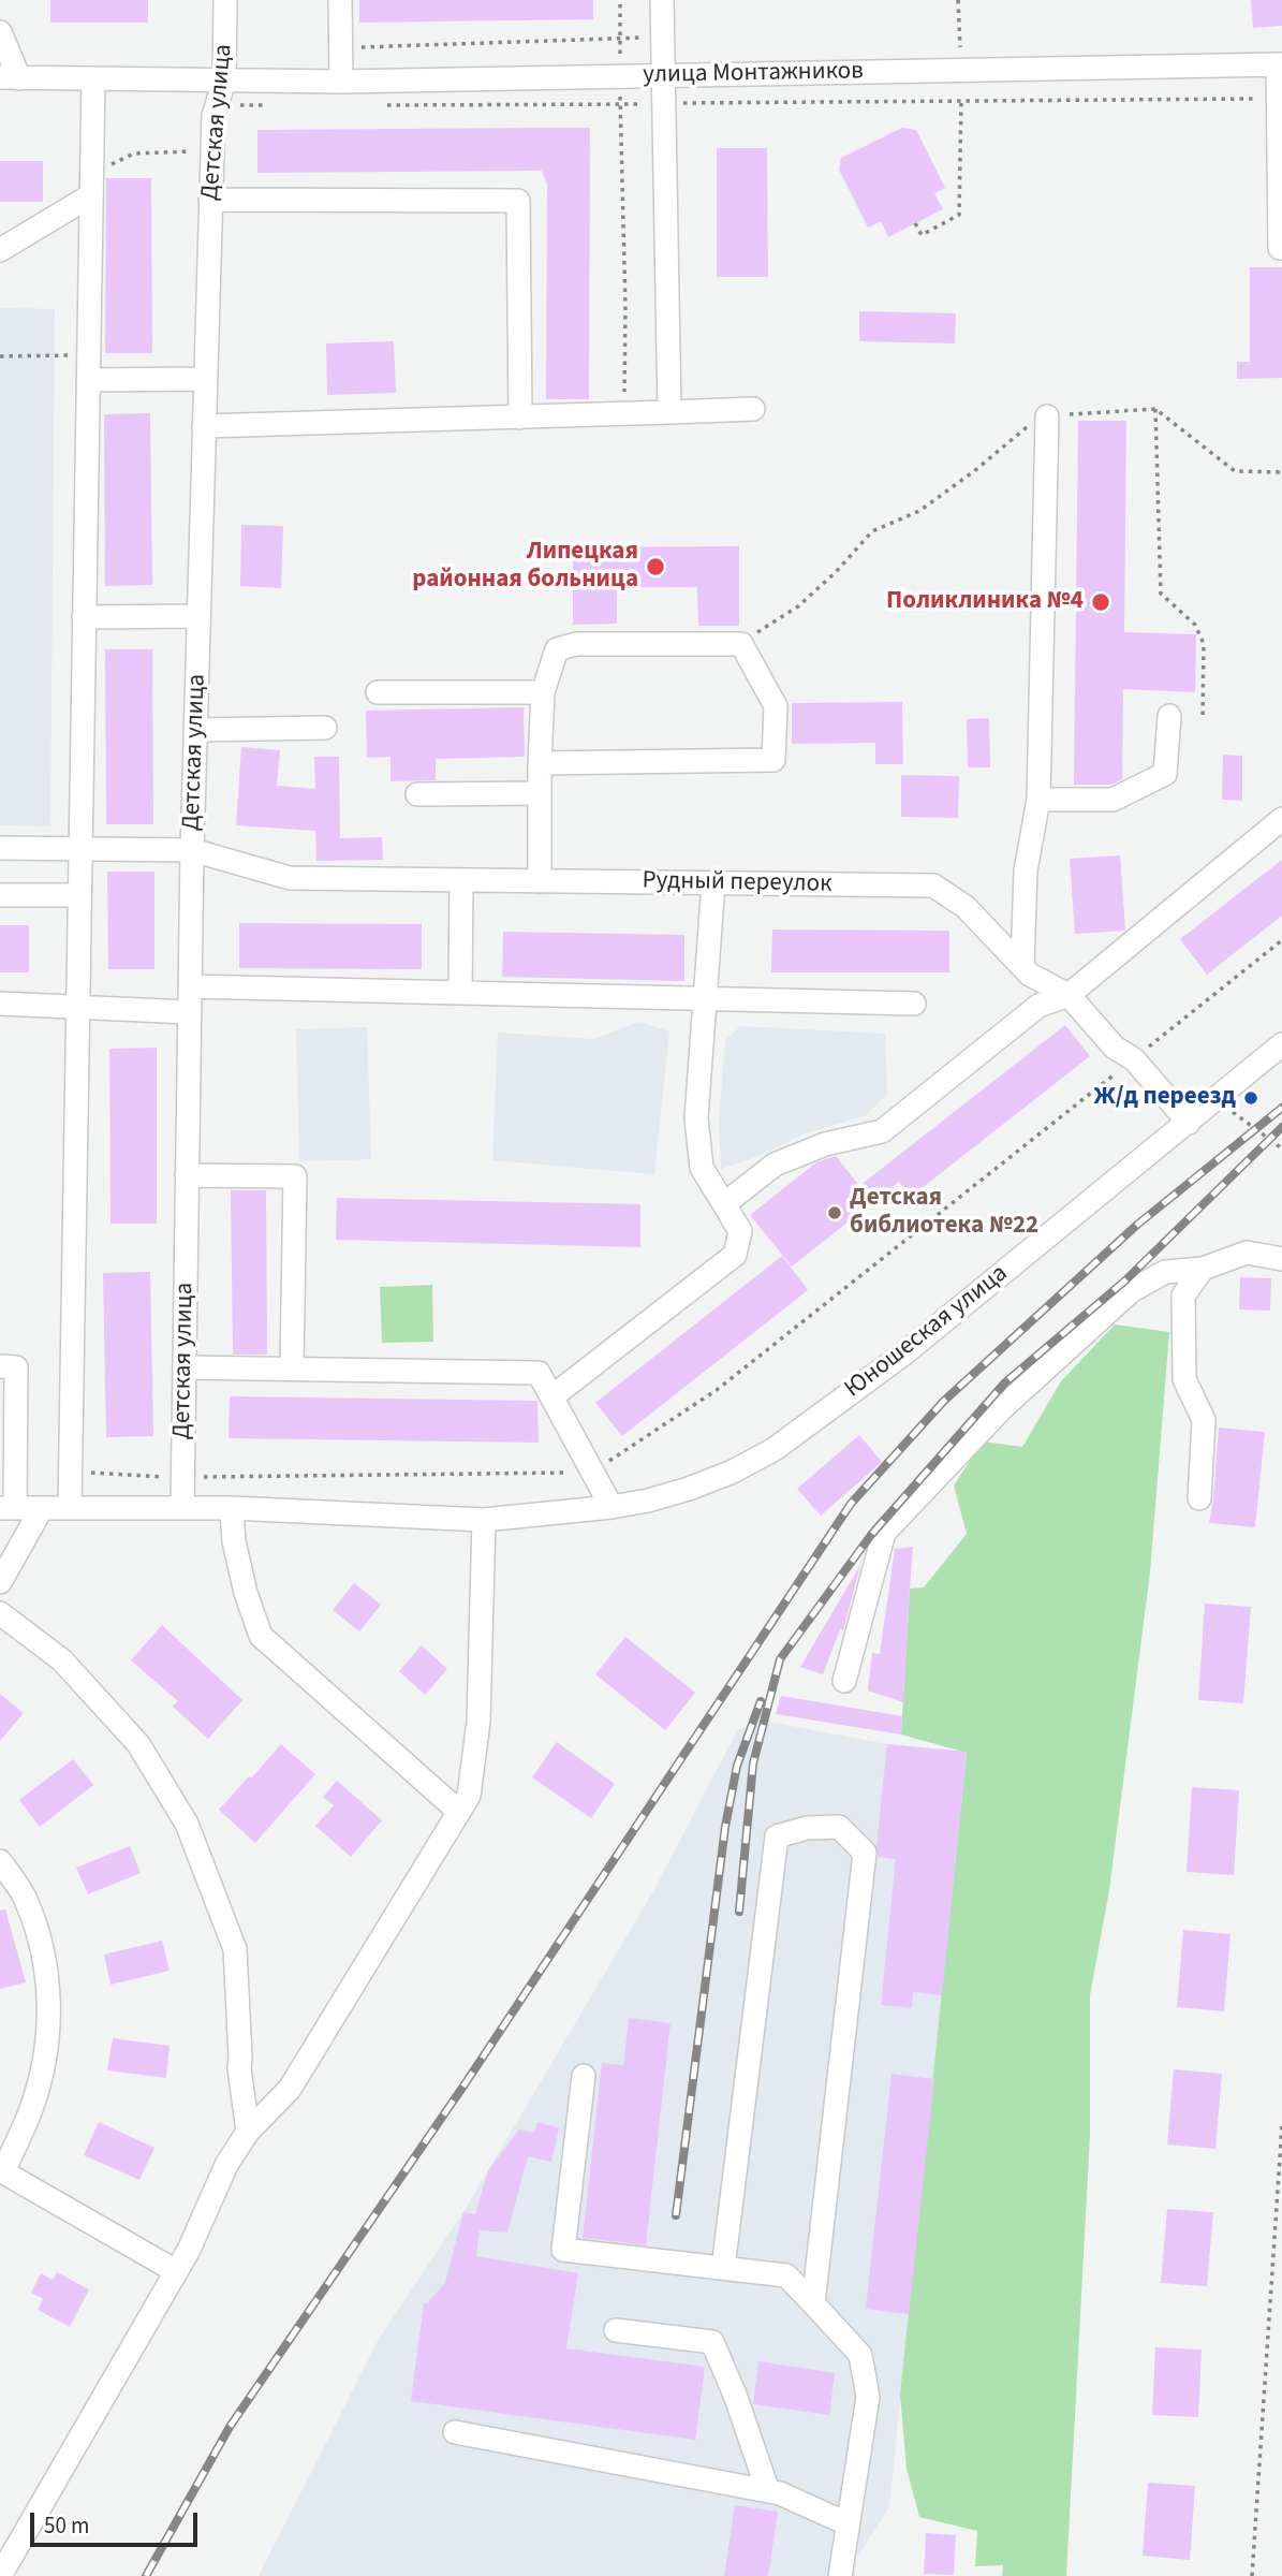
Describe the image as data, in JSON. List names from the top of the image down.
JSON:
{
  "streets": {
    "street": [
      "улица Монтажников",
      "Детская улица",
      "Рудный переулок",
      "Юношеская улица"
    ]
  },
  "crossings": [
    ["улица Монтажников", "Детская улица"],
    ["Детская улица", "Рудный переулок"],
    ["Рудный переулок", "Юношеская улица"]
  ],
  "places": [
    "Липецкая районная больница",
    "Поликлиника №4",
    "Ж/д переезд",
    "Детская библиотека №22"
  ],
  "scale_bar": "50 m"
}
